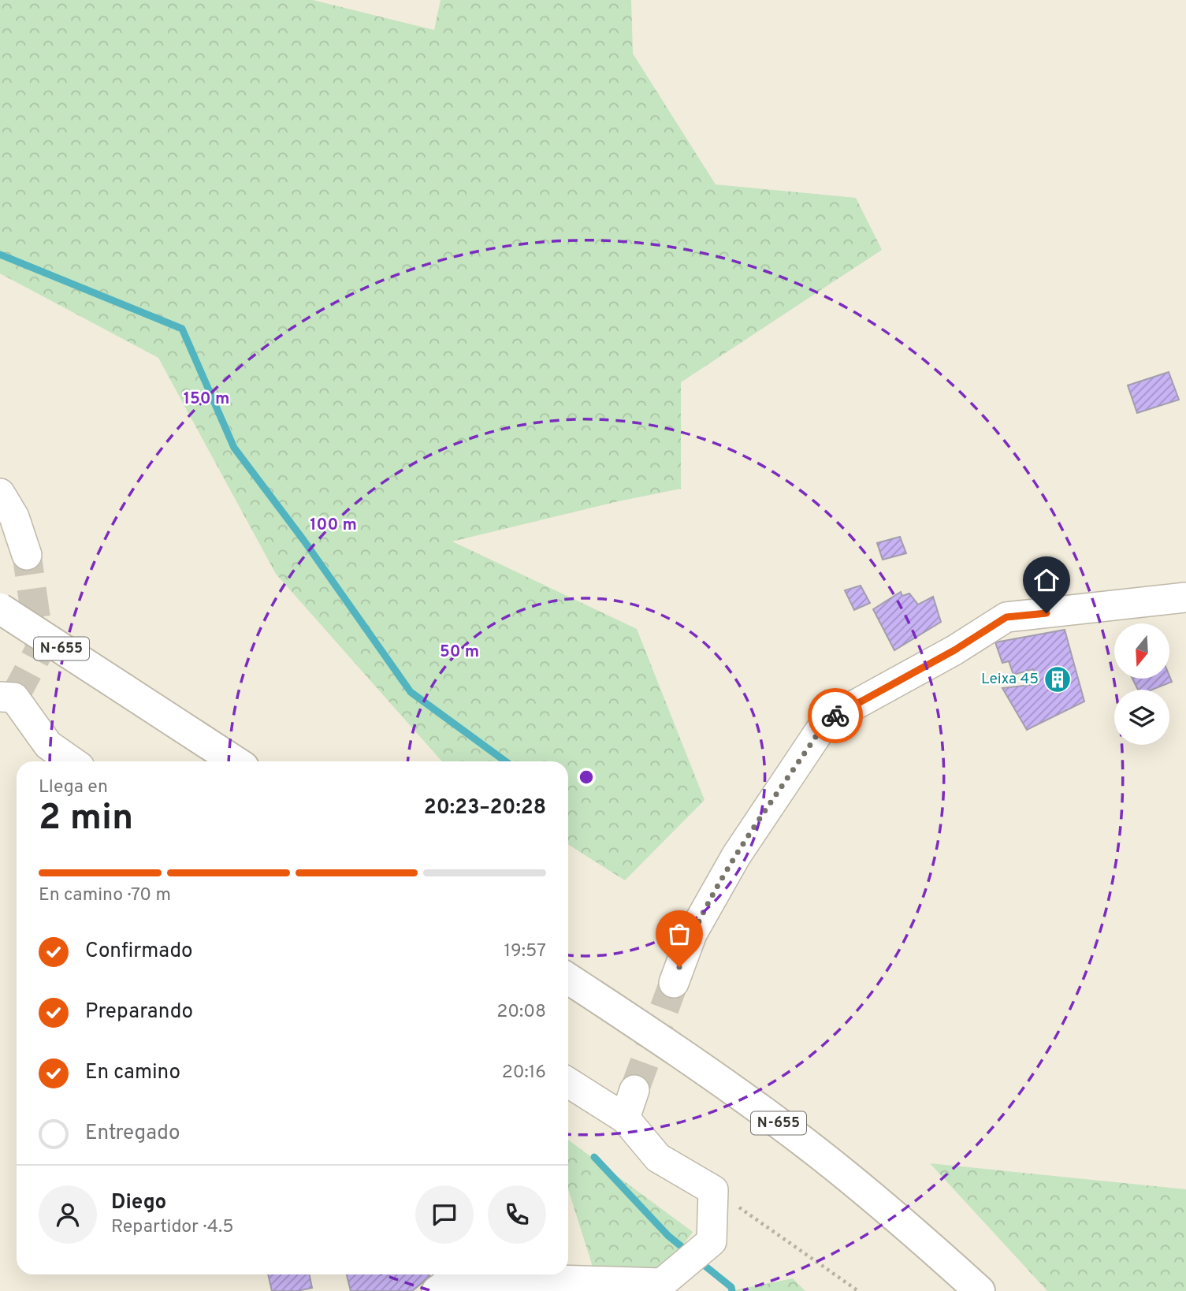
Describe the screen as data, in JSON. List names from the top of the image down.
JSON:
{
  "streets": {
    "highway": ["N-655"]
  },
  "places": {
    "building": ["Leixa 45"]
  },
  "north": "bottom",
  "page": {
    "heading": ["2 min", "Llega en", "20:23–20:28"],
    "panel": ["Diego", "Repartidor · 4.5"],
    "bar": "En camino · 70 m",
    "list": [
      ["Confirmado", "19:57"],
      ["Preparando", "20:08"],
      ["En camino", "20:16"],
      "Entregado"
    ]
  },
  "rings": ["150 m", "100 m", "50 m"]
}
